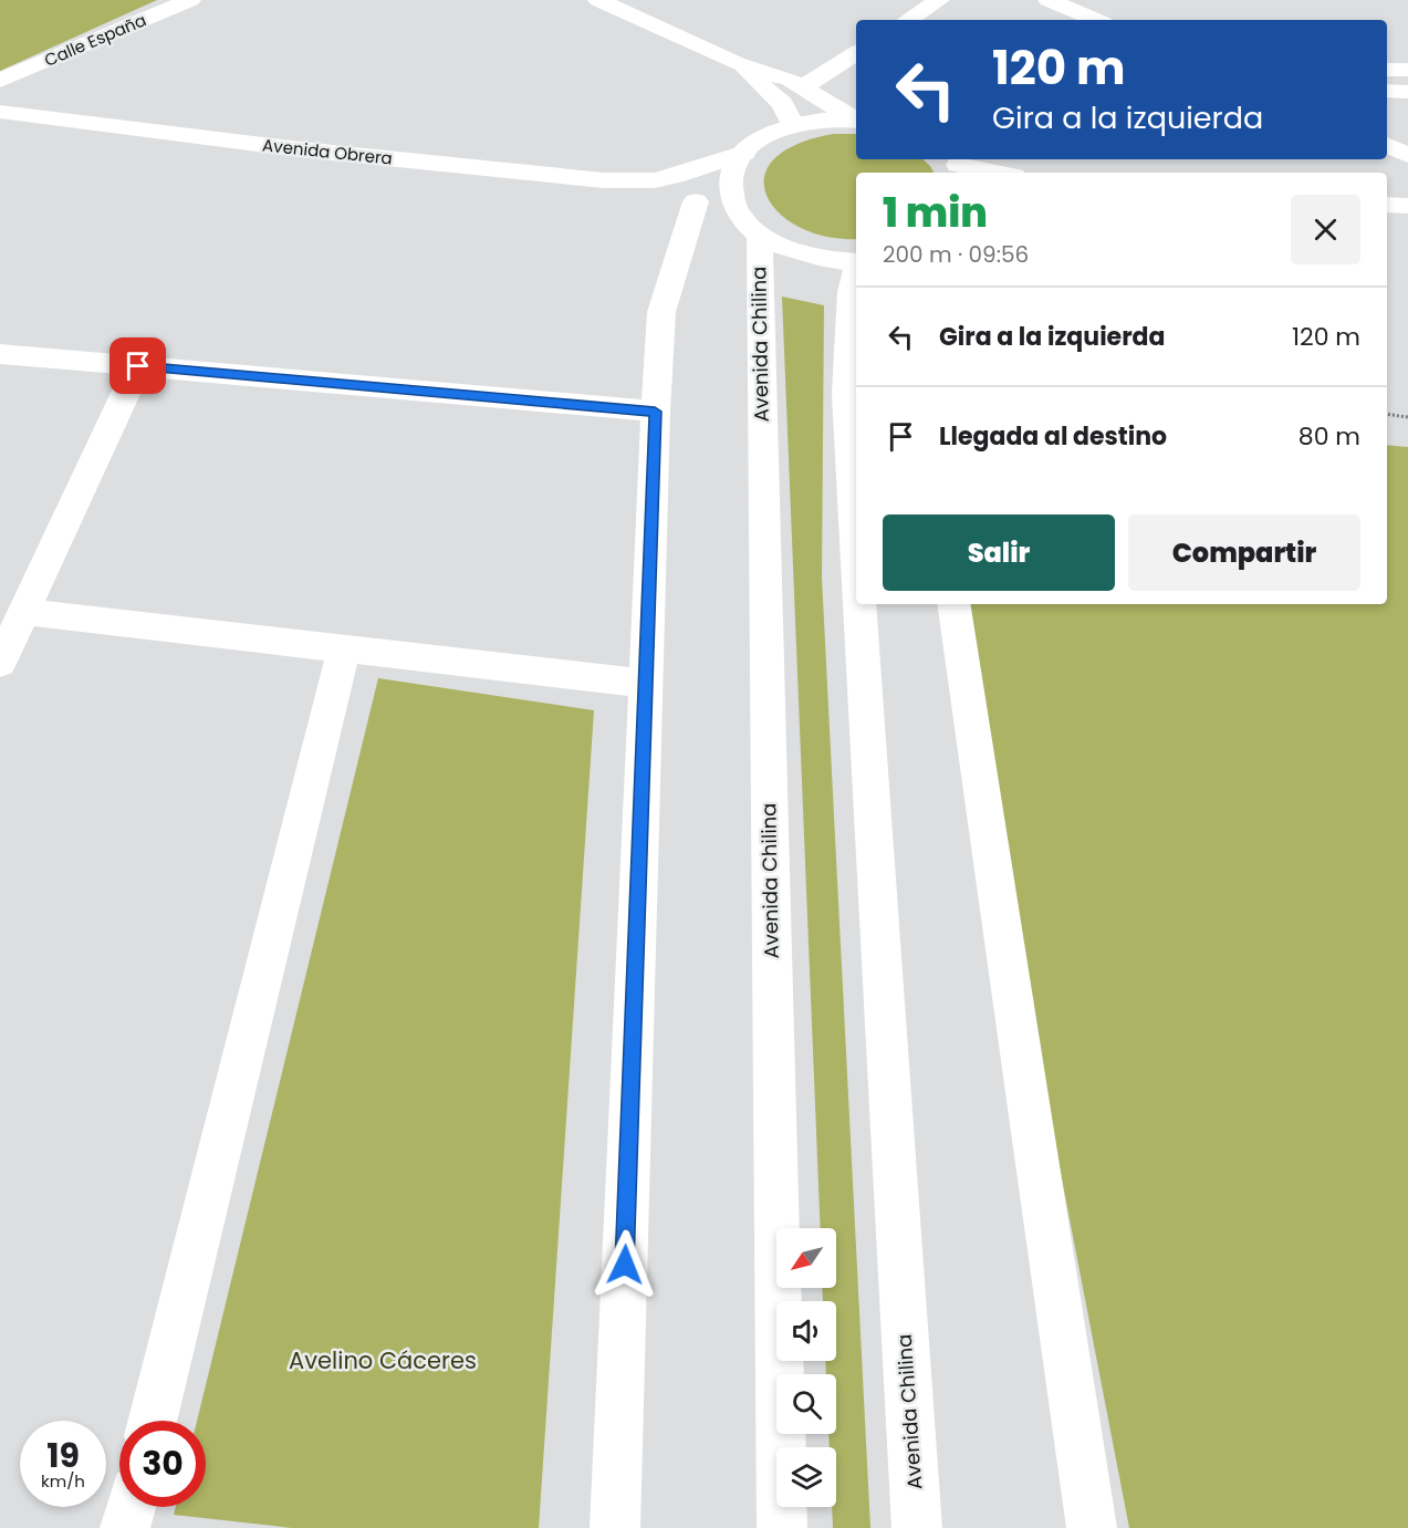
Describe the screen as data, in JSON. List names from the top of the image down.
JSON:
{
  "streets": {
    "street": ["Calle España", "Avenida Obrera", "Avenida Chilina"]
  },
  "parks": ["Avelino Cáceres"],
  "north": "bottom left",
  "page": {
    "turn": ["120 m", "Gira a la izquierda"],
    "heading": ["1 min", "200 m · 09:56"],
    "list": [
      {
        "name": "Gira a la izquierda",
        "value": "120 m"
      },
      {
        "name": "Llegada al destino",
        "value": "80 m"
      }
    ],
    "buttons": ["Salir", "Compartir"],
    "speed": "19 km/h",
    "limit": "30"
  }
}
